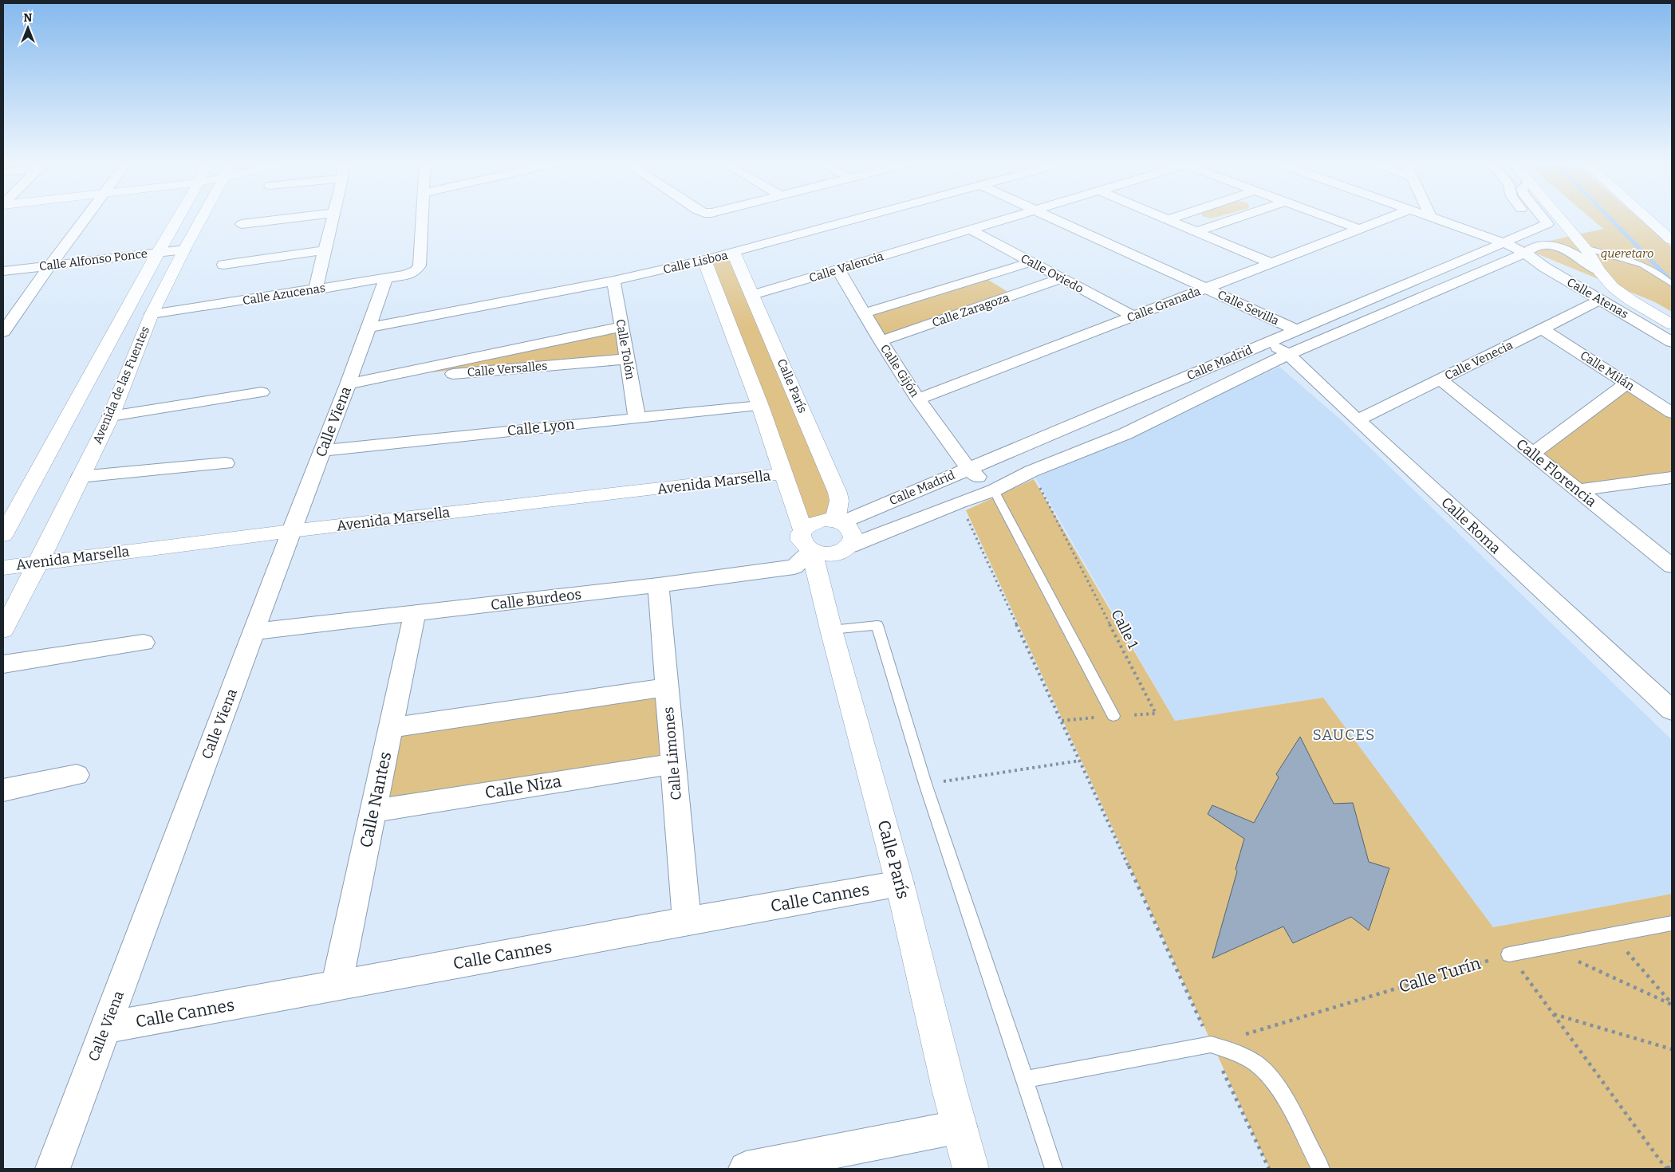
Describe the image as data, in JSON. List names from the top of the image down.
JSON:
{
  "streets": {
    "street": [
      "Calle Alfonso Ponce",
      "Calle Lisboa",
      "Calle Valencia",
      "Calle Oviedo",
      "Calle Azucenas",
      "Calle Atenas",
      "Calle Granada",
      "Calle Sevilla",
      "Calle Zaragoza",
      "Calle Tolón",
      "Calle Venecia",
      "Calle Madrid",
      "Calle Versalles",
      "Calle Gijón",
      "Calle Milán",
      "Avenida de las Fuentes",
      "Calle París",
      "Calle Viena",
      "Calle Lyon",
      "Calle Florencia",
      "Avenida Marsella",
      "Calle Roma",
      "Calle Burdeos",
      "Calle Limones",
      "Calle Niza",
      "Calle Nantes",
      "Calle Cannes"
    ],
    "path": ["Calle 1", "Calle Turín"]
  },
  "crossings": [
    ["Calle Alfonso Ponce", "Avenida de las Fuentes"],
    ["Calle Lisboa", "Calle Tolón"],
    ["Calle Lisboa", "Calle París"],
    ["Calle Lisboa", "Calle Viena"],
    ["Calle Valencia", "Calle Oviedo"],
    ["Calle Valencia", "Calle Gijón"],
    ["Calle Valencia", "Calle París"],
    ["Calle Oviedo", "Calle Granada"],
    ["Calle Oviedo", "Calle Zaragoza"],
    ["Calle Azucenas", "Avenida de las Fuentes"],
    ["Calle Azucenas", "Calle Viena"],
    ["Calle Atenas", "Calle Venecia"],
    ["Calle Atenas", "Calle Madrid"],
    ["Calle Granada", "Calle Sevilla"],
    ["Calle Granada", "Calle Gijón"],
    ["Calle Sevilla", "Calle Madrid"],
    ["Calle Zaragoza", "Calle Gijón"],
    ["Calle Tolón", "Calle Versalles"],
    ["Calle Tolón", "Calle Lyon"],
    ["Calle Venecia", "Calle Milán"],
    ["Calle Venecia", "Calle Florencia"],
    ["Calle Venecia", "Calle Roma"],
    ["Calle Madrid", "Calle Gijón"],
    ["Calle Madrid", "Calle París"],
    ["Calle Madrid", "Calle Roma"],
    ["Calle Madrid", "Calle Burdeos"],
    ["Calle Madrid", "Calle 1"],
    ["Calle Versalles", "Calle Viena"],
    ["Avenida de las Fuentes", "Avenida Marsella"],
    ["Calle París", "Calle Lyon"],
    ["Calle París", "Avenida Marsella"],
    ["Calle París", "Calle Burdeos"],
    ["Calle París", "Calle Cannes"],
    ["Calle Viena", "Calle Lyon"],
    ["Calle Viena", "Avenida Marsella"],
    ["Calle Viena", "Calle Burdeos"],
    ["Calle Viena", "Calle Cannes"],
    ["Calle Burdeos", "Calle Limones"],
    ["Calle Burdeos", "Calle Nantes"],
    ["Calle Limones", "Calle Niza"],
    ["Calle Limones", "Calle Cannes"],
    ["Calle Niza", "Calle Nantes"],
    ["Calle Nantes", "Calle Cannes"]
  ],
  "districts": ["SAUCES"],
  "parks": ["queretaro"],
  "north": "top"
}
